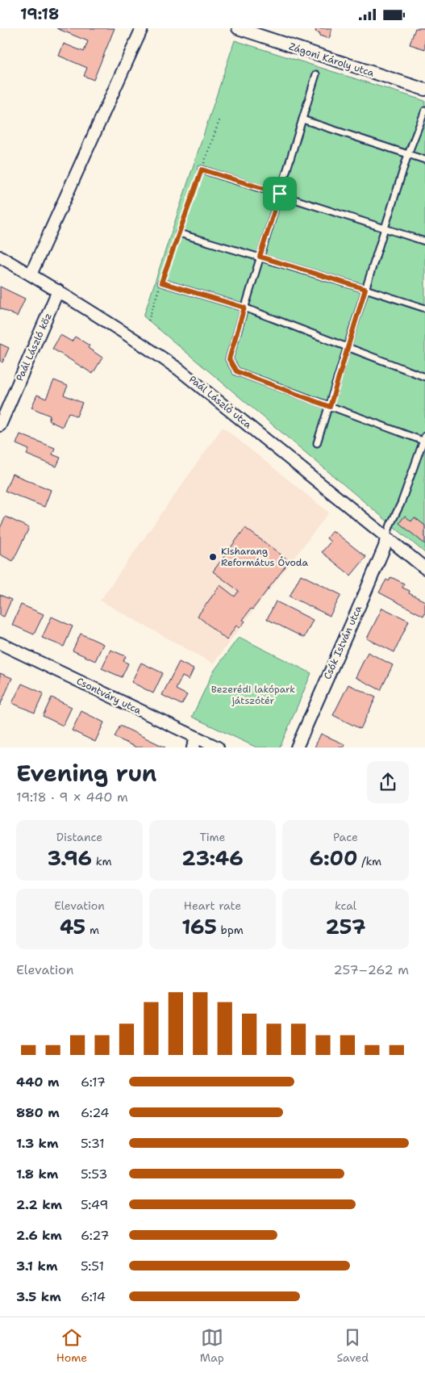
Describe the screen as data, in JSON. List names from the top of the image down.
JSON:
{
  "streets": {
    "street": [
      "Zágoni Károly utca",
      "Paál László köz",
      "Paál László utca",
      "Csók István utca",
      "Csontváry utca"
    ]
  },
  "crossings": [
    ["Paál László köz", "Paál László utca"],
    ["Paál László utca", "Csók István utca"]
  ],
  "parks": ["Bezerédi lakópark játszótér"],
  "places": ["Kisharang Református Óvoda"],
  "page": {
    "status": "19:18",
    "heading": ["Evening run", "19:18 · 9 × 440 m"],
    "stats": [
      ["Distance", "3.96 km"],
      ["Time", "23:46"],
      ["Pace", "6:00 /km"],
      ["Elevation", "45 m"],
      ["Heart rate", "165 bpm"],
      ["kcal", "257"]
    ],
    "chart": ["Elevation", "257–262 m"],
    "list": [
      {
        "name": "440 m",
        "note": "6:17"
      },
      {
        "name": "880 m",
        "note": "6:24"
      },
      {
        "name": "1.3 km",
        "note": "5:31"
      },
      {
        "name": "1.8 km",
        "note": "5:53"
      },
      {
        "name": "2.2 km",
        "note": "5:49"
      },
      {
        "name": "2.6 km",
        "note": "6:27"
      },
      {
        "name": "3.1 km",
        "note": "5:51"
      },
      {
        "name": "3.5 km",
        "note": "6:14"
      }
    ],
    "tabs": ["Home", "Map", "Saved"]
  }
}
